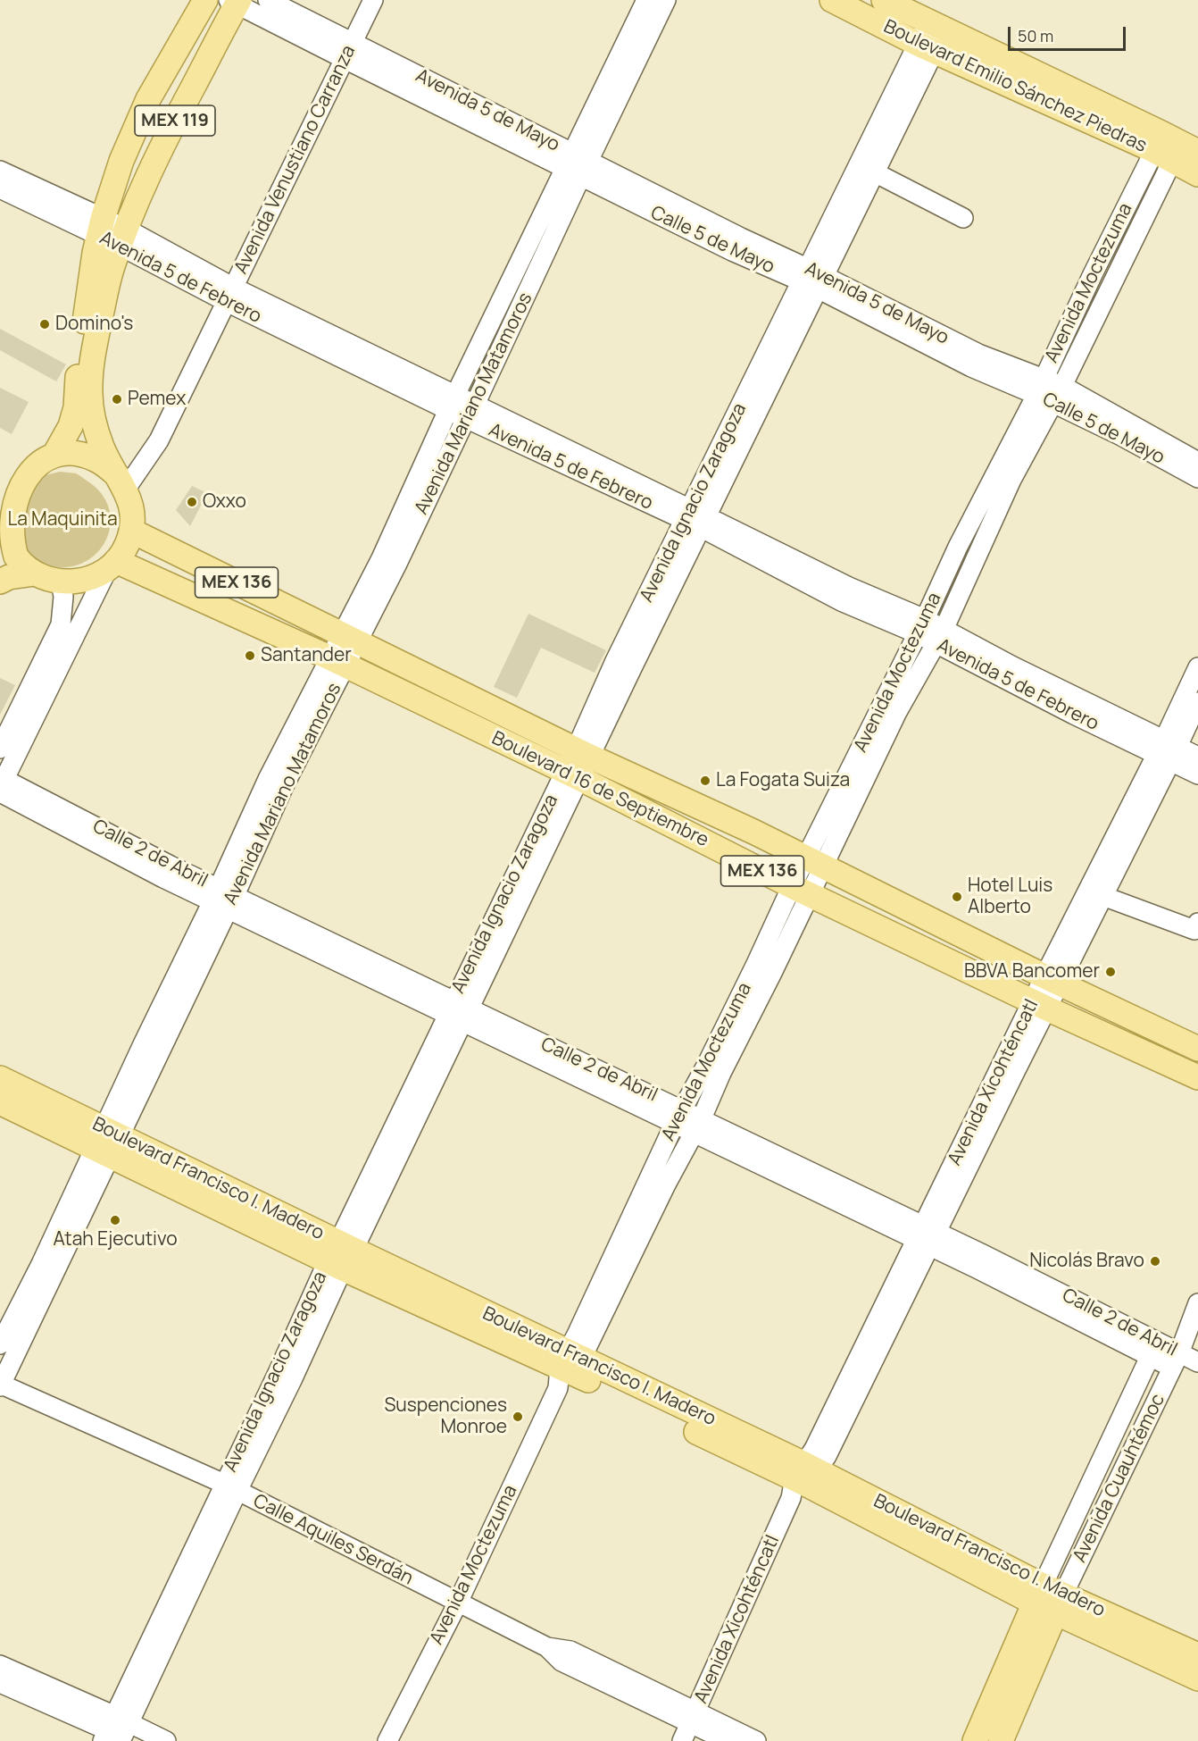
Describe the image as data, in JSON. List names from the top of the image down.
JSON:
{
  "streets": {
    "main road": [
      "Boulevard Emilio Sánchez Piedras",
      "MEX 119",
      "MEX 136",
      "Boulevard 16 de Septiembre",
      "Boulevard Francisco I. Madero",
      "Avenida Cuauhtémoc"
    ],
    "street": [
      "Avenida Venustiano Carranza",
      "Calle 5 de Mayo",
      "Avenida 5 de Febrero",
      "Avenida Moctezuma",
      "Avenida Mariano Matamoros",
      "Avenida Ignacio Zaragoza",
      "Calle 2 de Abril",
      "Avenida Xicohténcatl",
      "Calle Aquiles Serdán"
    ]
  },
  "crossings": [
    ["Boulevard Emilio Sánchez Piedras", "Avenida Moctezuma"],
    ["Boulevard Emilio Sánchez Piedras", "Avenida Ignacio Zaragoza"],
    ["MEX 119", "Avenida Venustiano Carranza"],
    ["MEX 119", "Calle 5 de Mayo"],
    ["MEX 119", "Avenida 5 de Febrero"],
    ["MEX 119", "Boulevard 16 de Septiembre"],
    ["Avenida Venustiano Carranza", "Calle 5 de Mayo"],
    ["Avenida Venustiano Carranza", "Avenida 5 de Febrero"],
    ["Avenida Venustiano Carranza", "Boulevard 16 de Septiembre"],
    ["Calle 5 de Mayo", "Avenida Moctezuma"],
    ["Calle 5 de Mayo", "Avenida Mariano Matamoros"],
    ["Calle 5 de Mayo", "Avenida Ignacio Zaragoza"],
    ["Avenida 5 de Febrero", "Avenida Moctezuma"],
    ["Avenida 5 de Febrero", "Avenida Mariano Matamoros"],
    ["Avenida 5 de Febrero", "Avenida Ignacio Zaragoza"],
    ["Avenida 5 de Febrero", "Avenida Xicohténcatl"],
    ["Avenida Moctezuma", "Boulevard 16 de Septiembre"],
    ["Avenida Moctezuma", "Calle 2 de Abril"],
    ["Avenida Moctezuma", "Boulevard Francisco I. Madero"],
    ["Avenida Moctezuma", "Calle Aquiles Serdán"],
    ["Avenida Mariano Matamoros", "Boulevard 16 de Septiembre"],
    ["Avenida Mariano Matamoros", "Calle 2 de Abril"],
    ["Avenida Mariano Matamoros", "Boulevard Francisco I. Madero"],
    ["Avenida Mariano Matamoros", "Calle Aquiles Serdán"],
    ["Avenida Ignacio Zaragoza", "Boulevard 16 de Septiembre"],
    ["Avenida Ignacio Zaragoza", "Calle 2 de Abril"],
    ["Avenida Ignacio Zaragoza", "Boulevard Francisco I. Madero"],
    ["Avenida Ignacio Zaragoza", "Calle Aquiles Serdán"],
    ["Boulevard 16 de Septiembre", "Avenida Xicohténcatl"],
    ["Calle 2 de Abril", "Avenida Xicohténcatl"],
    ["Calle 2 de Abril", "Avenida Cuauhtémoc"],
    ["Avenida Xicohténcatl", "Boulevard Francisco I. Madero"],
    ["Avenida Xicohténcatl", "Calle Aquiles Serdán"],
    ["Boulevard Francisco I. Madero", "Avenida Cuauhtémoc"]
  ],
  "parks": ["La Maquinita"],
  "places": [
    "Domino's",
    "Pemex",
    "Oxxo",
    "Santander",
    "La Fogata Suiza",
    "Hotel Luis Alberto",
    "BBVA Bancomer",
    "Atah Ejecutivo",
    "Nicolás Bravo",
    "Suspenciones Monroe"
  ],
  "scale_bar": "50 m"
}
